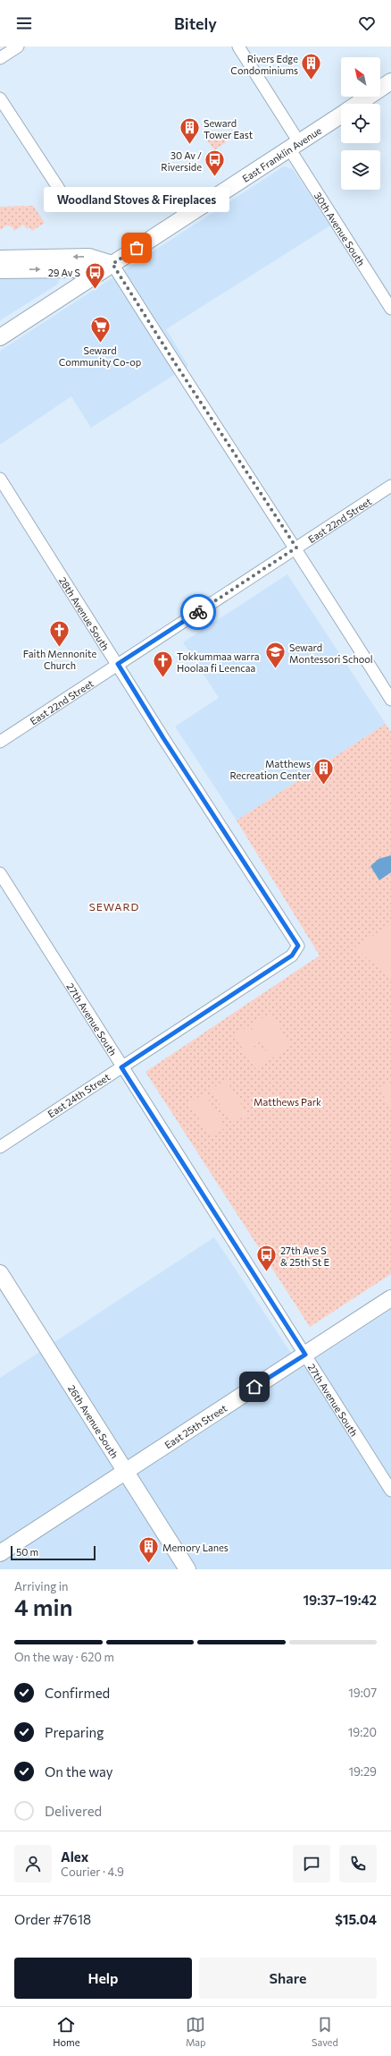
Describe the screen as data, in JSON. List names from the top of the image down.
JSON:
{
  "streets": {
    "street": [
      "East Franklin Avenue",
      "30th Avenue South",
      "East 22nd Street",
      "28th Avenue South",
      "27th Avenue South",
      "East 24th Street",
      "26th Avenue South",
      "East 25th Street"
    ]
  },
  "crossings": [
    ["East Franklin Avenue", "30th Avenue South"],
    ["East 22nd Street", "28th Avenue South"],
    ["28th Avenue South", "East 24th Street"],
    ["27th Avenue South", "East 24th Street"],
    ["27th Avenue South", "East 25th Street"],
    ["26th Avenue South", "East 25th Street"]
  ],
  "districts": ["SEWARD"],
  "parks": ["Matthews Park"],
  "places": {
    "building": [
      "Rivers Edge Condominiums",
      "Seward Tower East",
      "Matthews Recreation Center",
      "Memory Lanes"
    ],
    "bus stop": ["30 Av / Riverside", "29 Av S", "27th Ave S & 25th St E"],
    "other": ["Woodland Stoves & Fireplaces"],
    "supermarket": ["Seward Community Co-op"],
    "church": ["Faith Mennonite Church", "Tokkummaa warra Hoolaa fi Leencaa"],
    "school or university": ["Seward Montessori School"]
  },
  "scale_bar": "50 m",
  "north": "top left",
  "page": {
    "header": "Bitely",
    "bubble": "Woodland Stoves & Fireplaces",
    "scale": "50 m",
    "heading": ["4 min", "Arriving in", "19:37–19:42"],
    "panel": [
      "Alex",
      "Courier · 4.9",
      "Order #7618",
      "$15.04"
    ],
    "bar": "On the way · 620 m",
    "list": [
      ["Confirmed", "19:07"],
      ["Preparing", "19:20"],
      ["On the way", "19:29"],
      "Delivered"
    ],
    "buttons": ["Help", "Share"],
    "tabs": ["Home", "Map", "Saved"]
  }
}
